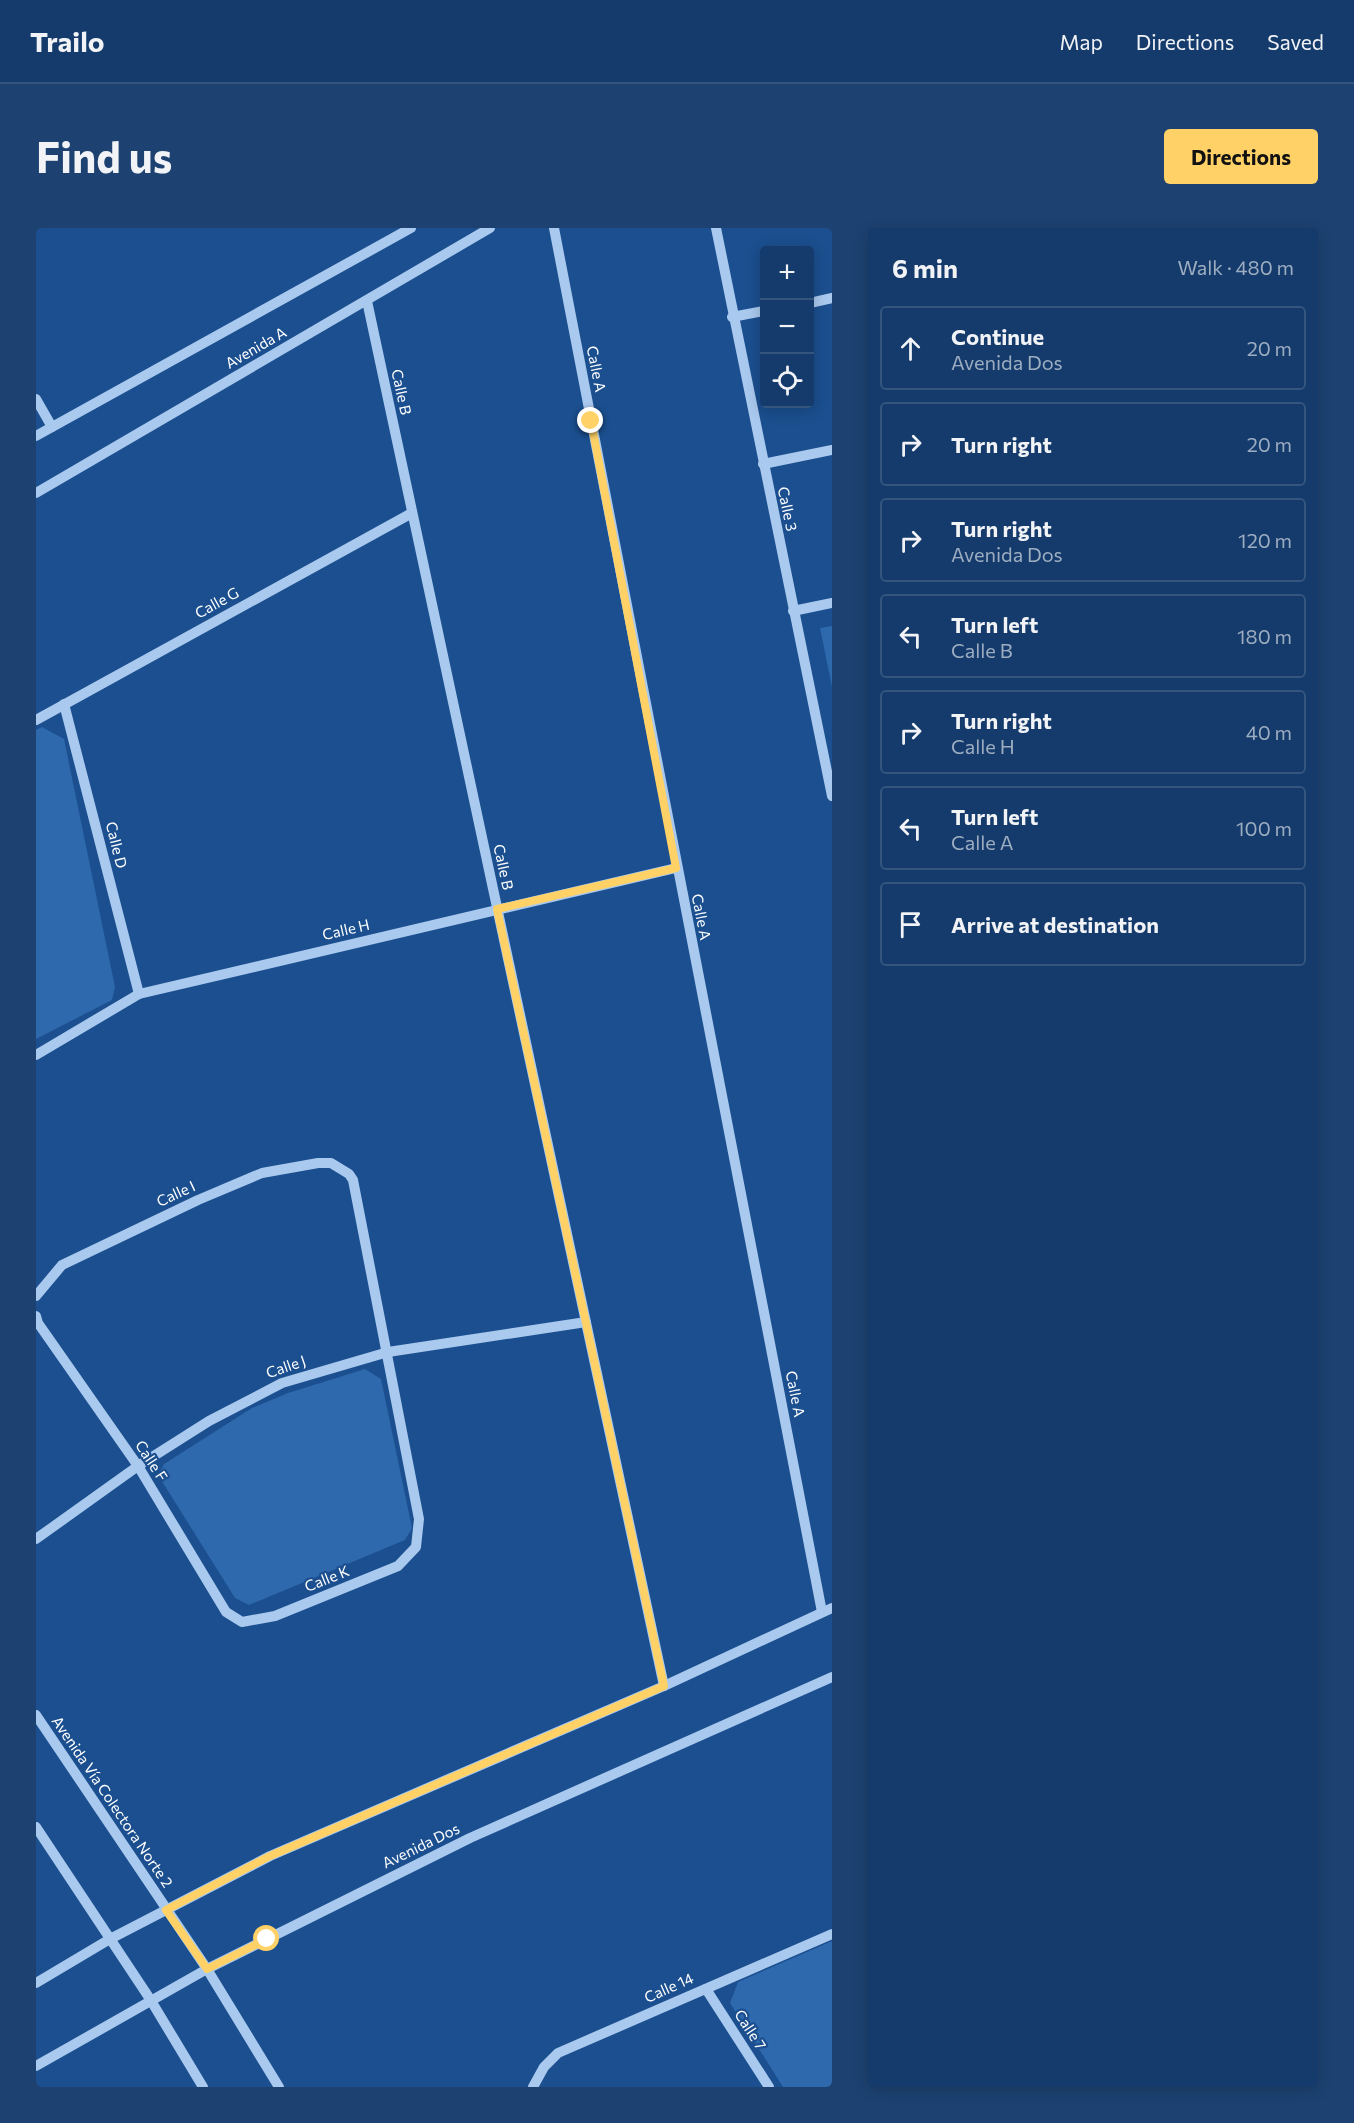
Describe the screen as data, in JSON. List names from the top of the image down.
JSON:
{
  "streets": {
    "street": [
      "Avenida A",
      "Calle A",
      "Calle B",
      "Calle 3",
      "Calle G",
      "Calle D",
      "Calle H",
      "Calle I",
      "Calle J",
      "Calle F",
      "Calle K",
      "Avenida Vía Colectora Norte 2",
      "Avenida Dos",
      "Calle 14",
      "Calle 7"
    ]
  },
  "crossings": [
    ["Avenida A", "Calle B"],
    ["Calle A", "Calle H"],
    ["Calle B", "Calle G"],
    ["Calle B", "Calle H"],
    ["Calle B", "Calle J"],
    ["Calle G", "Calle D"],
    ["Calle D", "Calle H"],
    ["Calle I", "Calle J"],
    ["Calle I", "Calle K"],
    ["Calle J", "Calle F"],
    ["Calle J", "Calle K"],
    ["Calle F", "Calle K"],
    ["Avenida Vía Colectora Norte 2", "Avenida Dos"],
    ["Calle 14", "Calle 7"]
  ],
  "page": {
    "header": "Trailo",
    "nav": ["Map", "Directions", "Saved"],
    "buttons": "Directions",
    "title": "Find us",
    "heading": ["6 min", "Walk · 480 m"],
    "map_buttons": ["+", "−"],
    "list": [
      ["Continue", "Avenida Dos", "20 m"],
      ["Turn right", "20 m"],
      ["Turn right", "Avenida Dos", "120 m"],
      ["Turn left", "Calle B", "180 m"],
      ["Turn right", "Calle H", "40 m"],
      ["Turn left", "Calle A", "100 m"],
      "Arrive at destination"
    ]
  }
}
